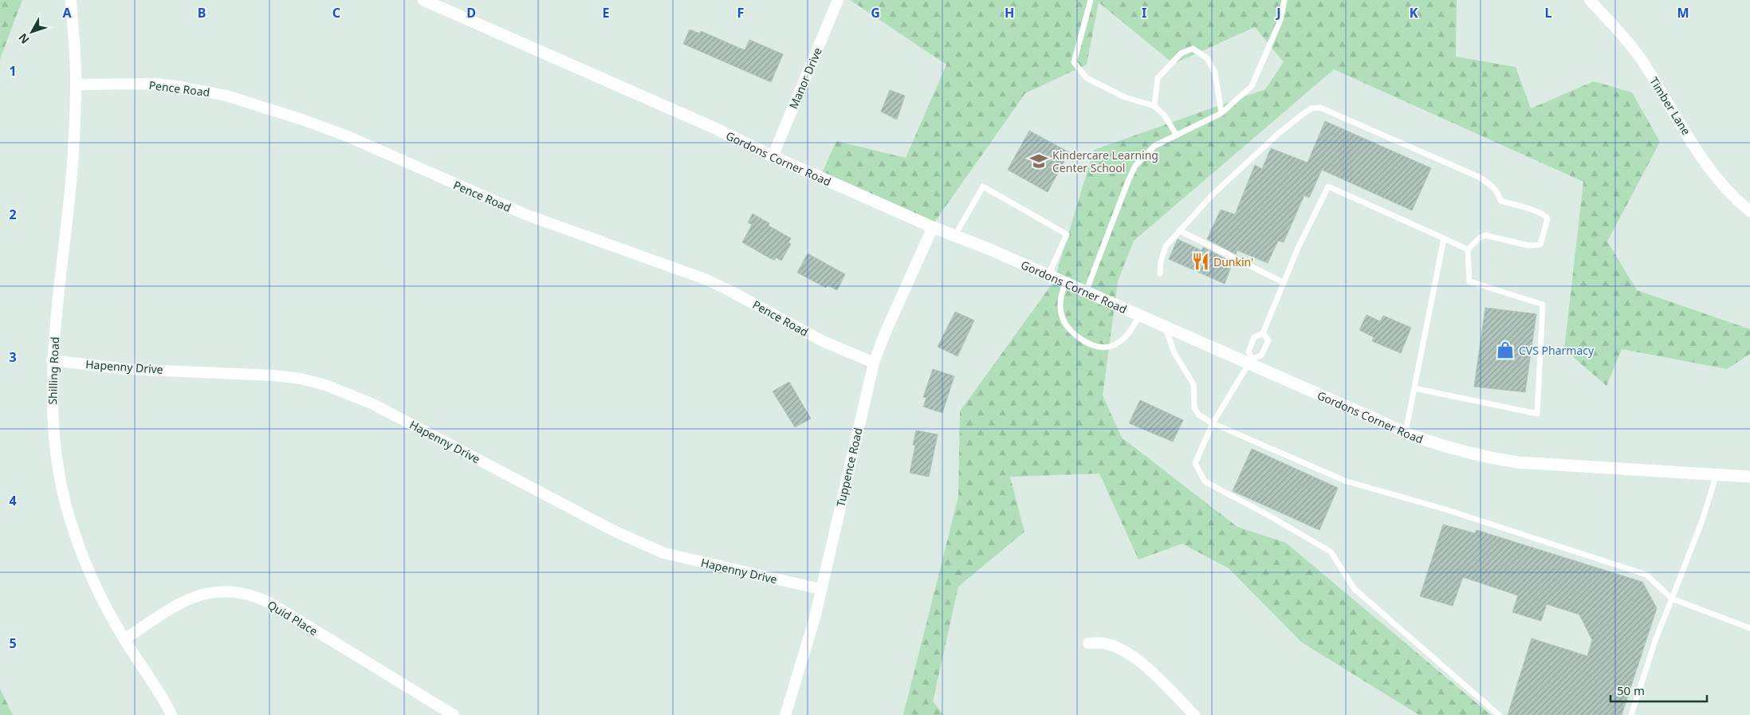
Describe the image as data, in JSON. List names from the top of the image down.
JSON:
{
  "streets": {
    "street": [
      "Manor Drive",
      "Pence Road",
      "Timber Lane",
      "Gordons Corner Road",
      "Hapenny Drive",
      "Shilling Road",
      "Tuppence Road",
      "Quid Place"
    ]
  },
  "crossings": [
    ["Manor Drive", "Gordons Corner Road"],
    ["Pence Road", "Shilling Road"],
    ["Pence Road", "Tuppence Road"],
    ["Gordons Corner Road", "Tuppence Road"],
    ["Hapenny Drive", "Shilling Road"],
    ["Hapenny Drive", "Tuppence Road"],
    ["Shilling Road", "Quid Place"]
  ],
  "places": {
    "school or university": ["Kindercare Learning Center School"],
    "restaurant": ["Dunkin'"],
    "shop": ["CVS Pharmacy"]
  },
  "scale_bar": "50 m",
  "north": "bottom left",
  "grid": {
    "columns": [
      "A",
      "B",
      "C",
      "D",
      "E",
      "F",
      "G",
      "H",
      "I",
      "J",
      "K",
      "L",
      "M"
    ],
    "rows": [
      "1",
      "2",
      "3",
      "4",
      "5"
    ]
  }
}
